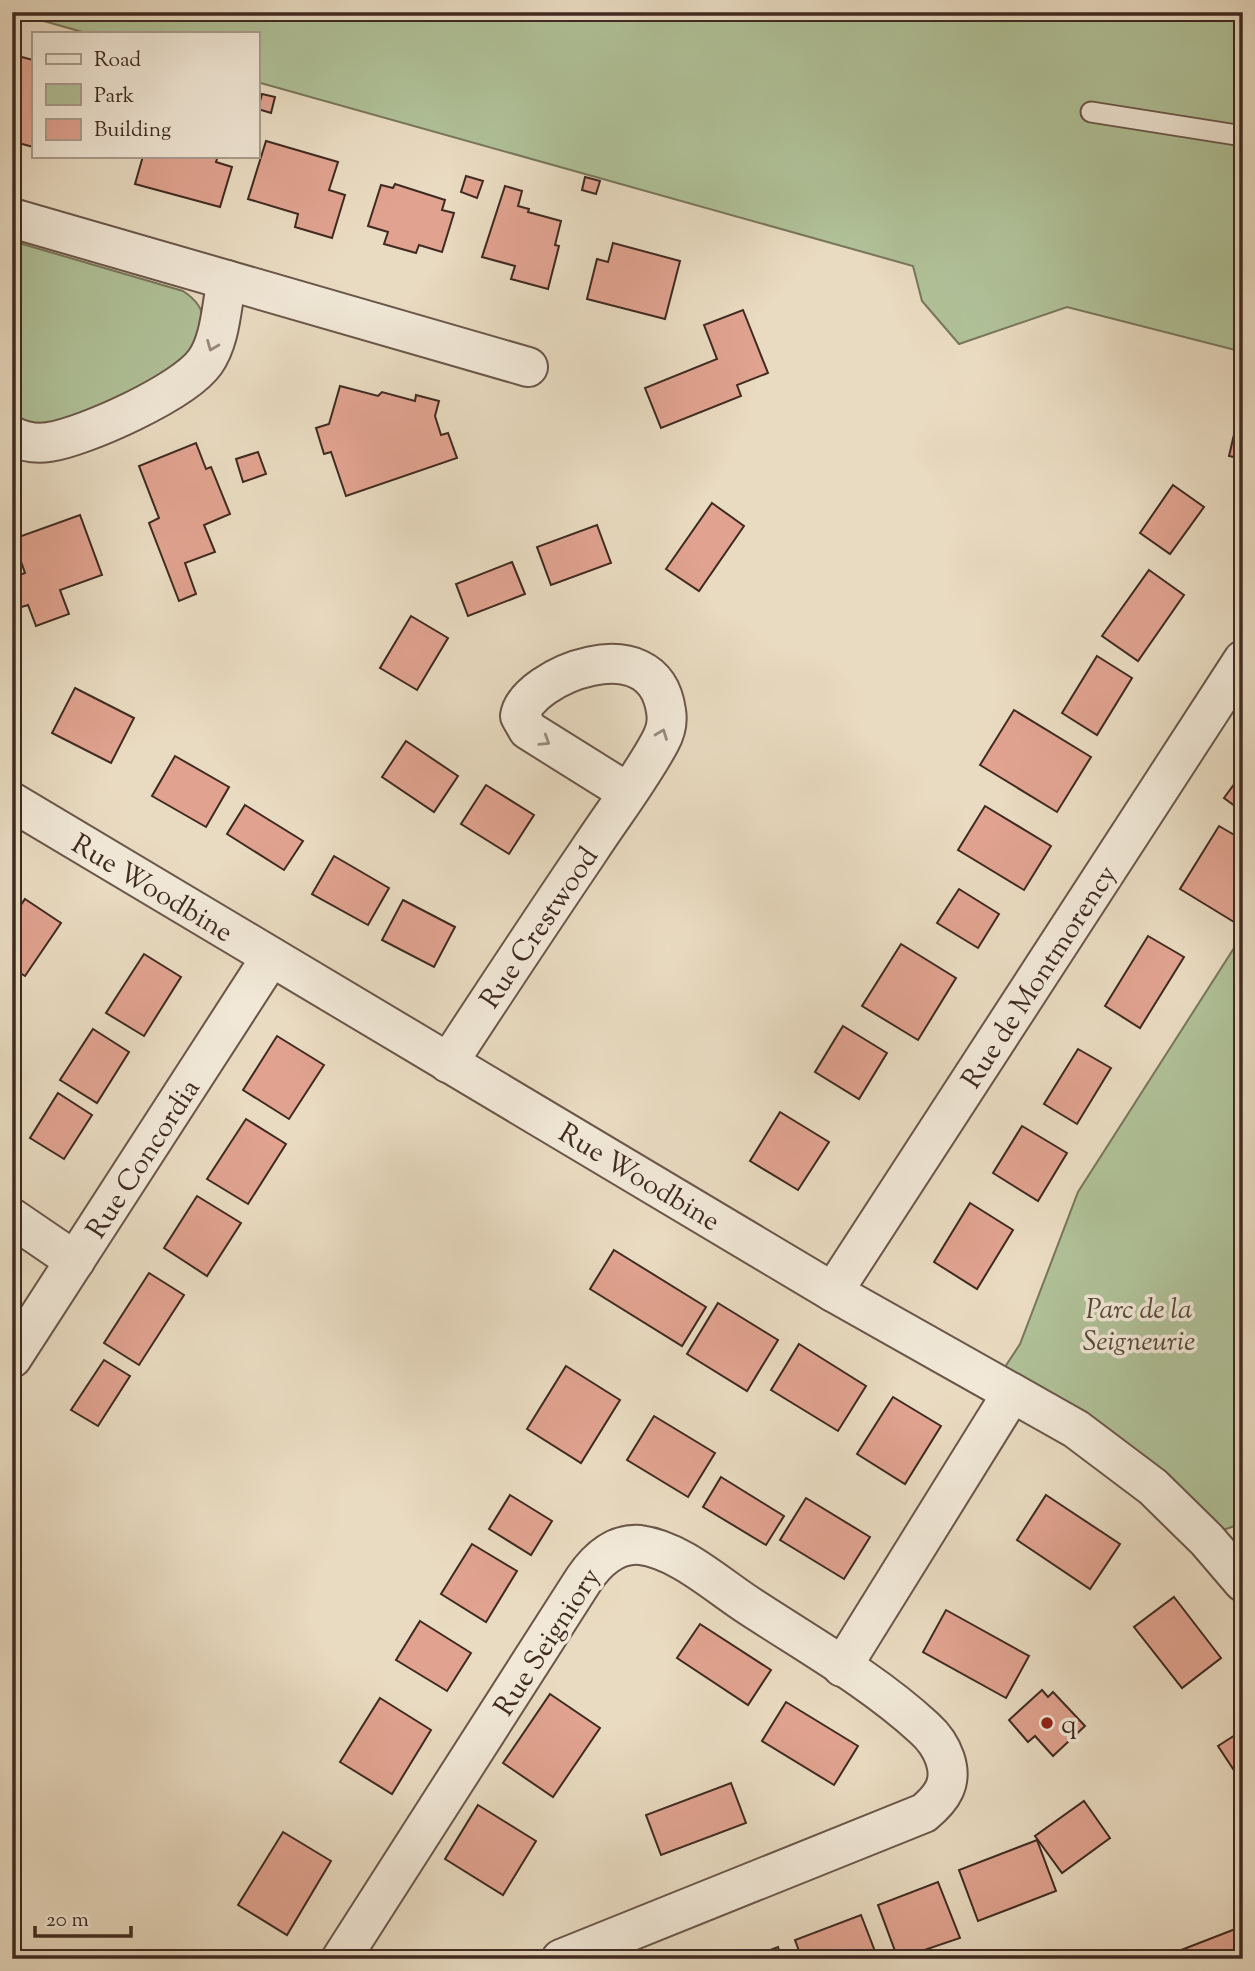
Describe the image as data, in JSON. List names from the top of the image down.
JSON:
{
  "streets": {
    "street": [
      "Rue Woodbine",
      "Rue Crestwood",
      "Rue de Montmorency",
      "Rue Concordia",
      "Rue Seigniory"
    ]
  },
  "crossings": [
    ["Rue Woodbine", "Rue Crestwood"],
    ["Rue Woodbine", "Rue de Montmorency"],
    ["Rue Woodbine", "Rue Concordia"]
  ],
  "parks": ["Parc de la Seigneurie"],
  "places": ["q"],
  "legend": ["Road", "Park", "Building"],
  "scale_bar": "20 m"
}
